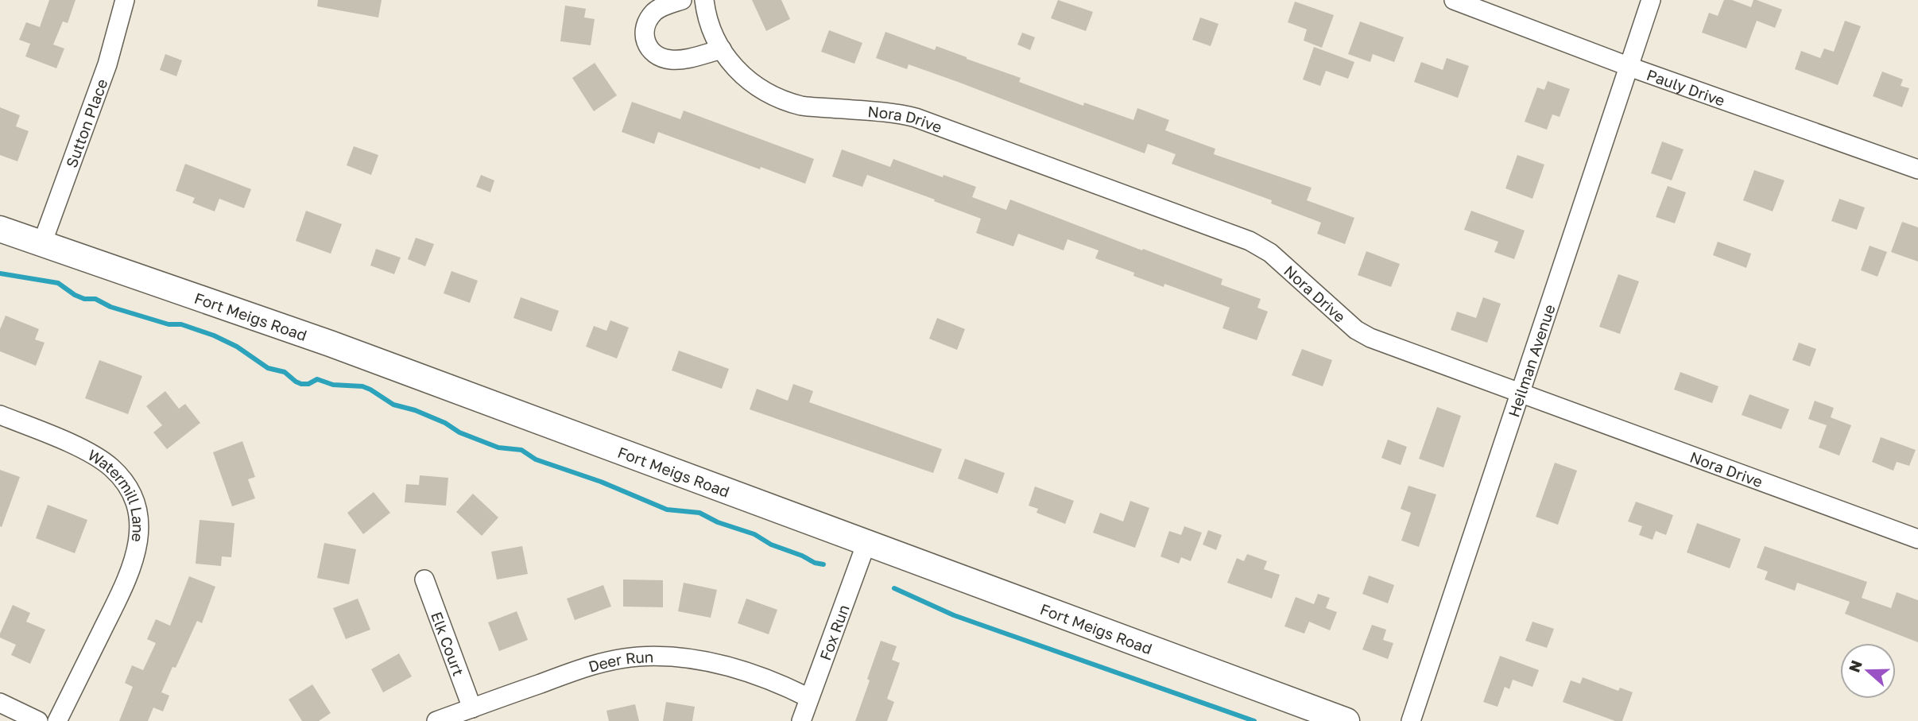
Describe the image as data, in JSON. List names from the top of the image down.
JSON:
{
  "streets": {
    "street": [
      "Pauly Drive",
      "Nora Drive",
      "Sutton Place",
      "Fort Meigs Road",
      "Heilman Avenue",
      "Watermill Lane",
      "Fox Run",
      "Elk Court",
      "Deer Run"
    ]
  },
  "crossings": [
    ["Pauly Drive", "Heilman Avenue"],
    ["Nora Drive", "Heilman Avenue"],
    ["Sutton Place", "Fort Meigs Road"],
    ["Fort Meigs Road", "Fox Run"],
    ["Fox Run", "Deer Run"],
    ["Elk Court", "Deer Run"]
  ],
  "north": "left"
}
